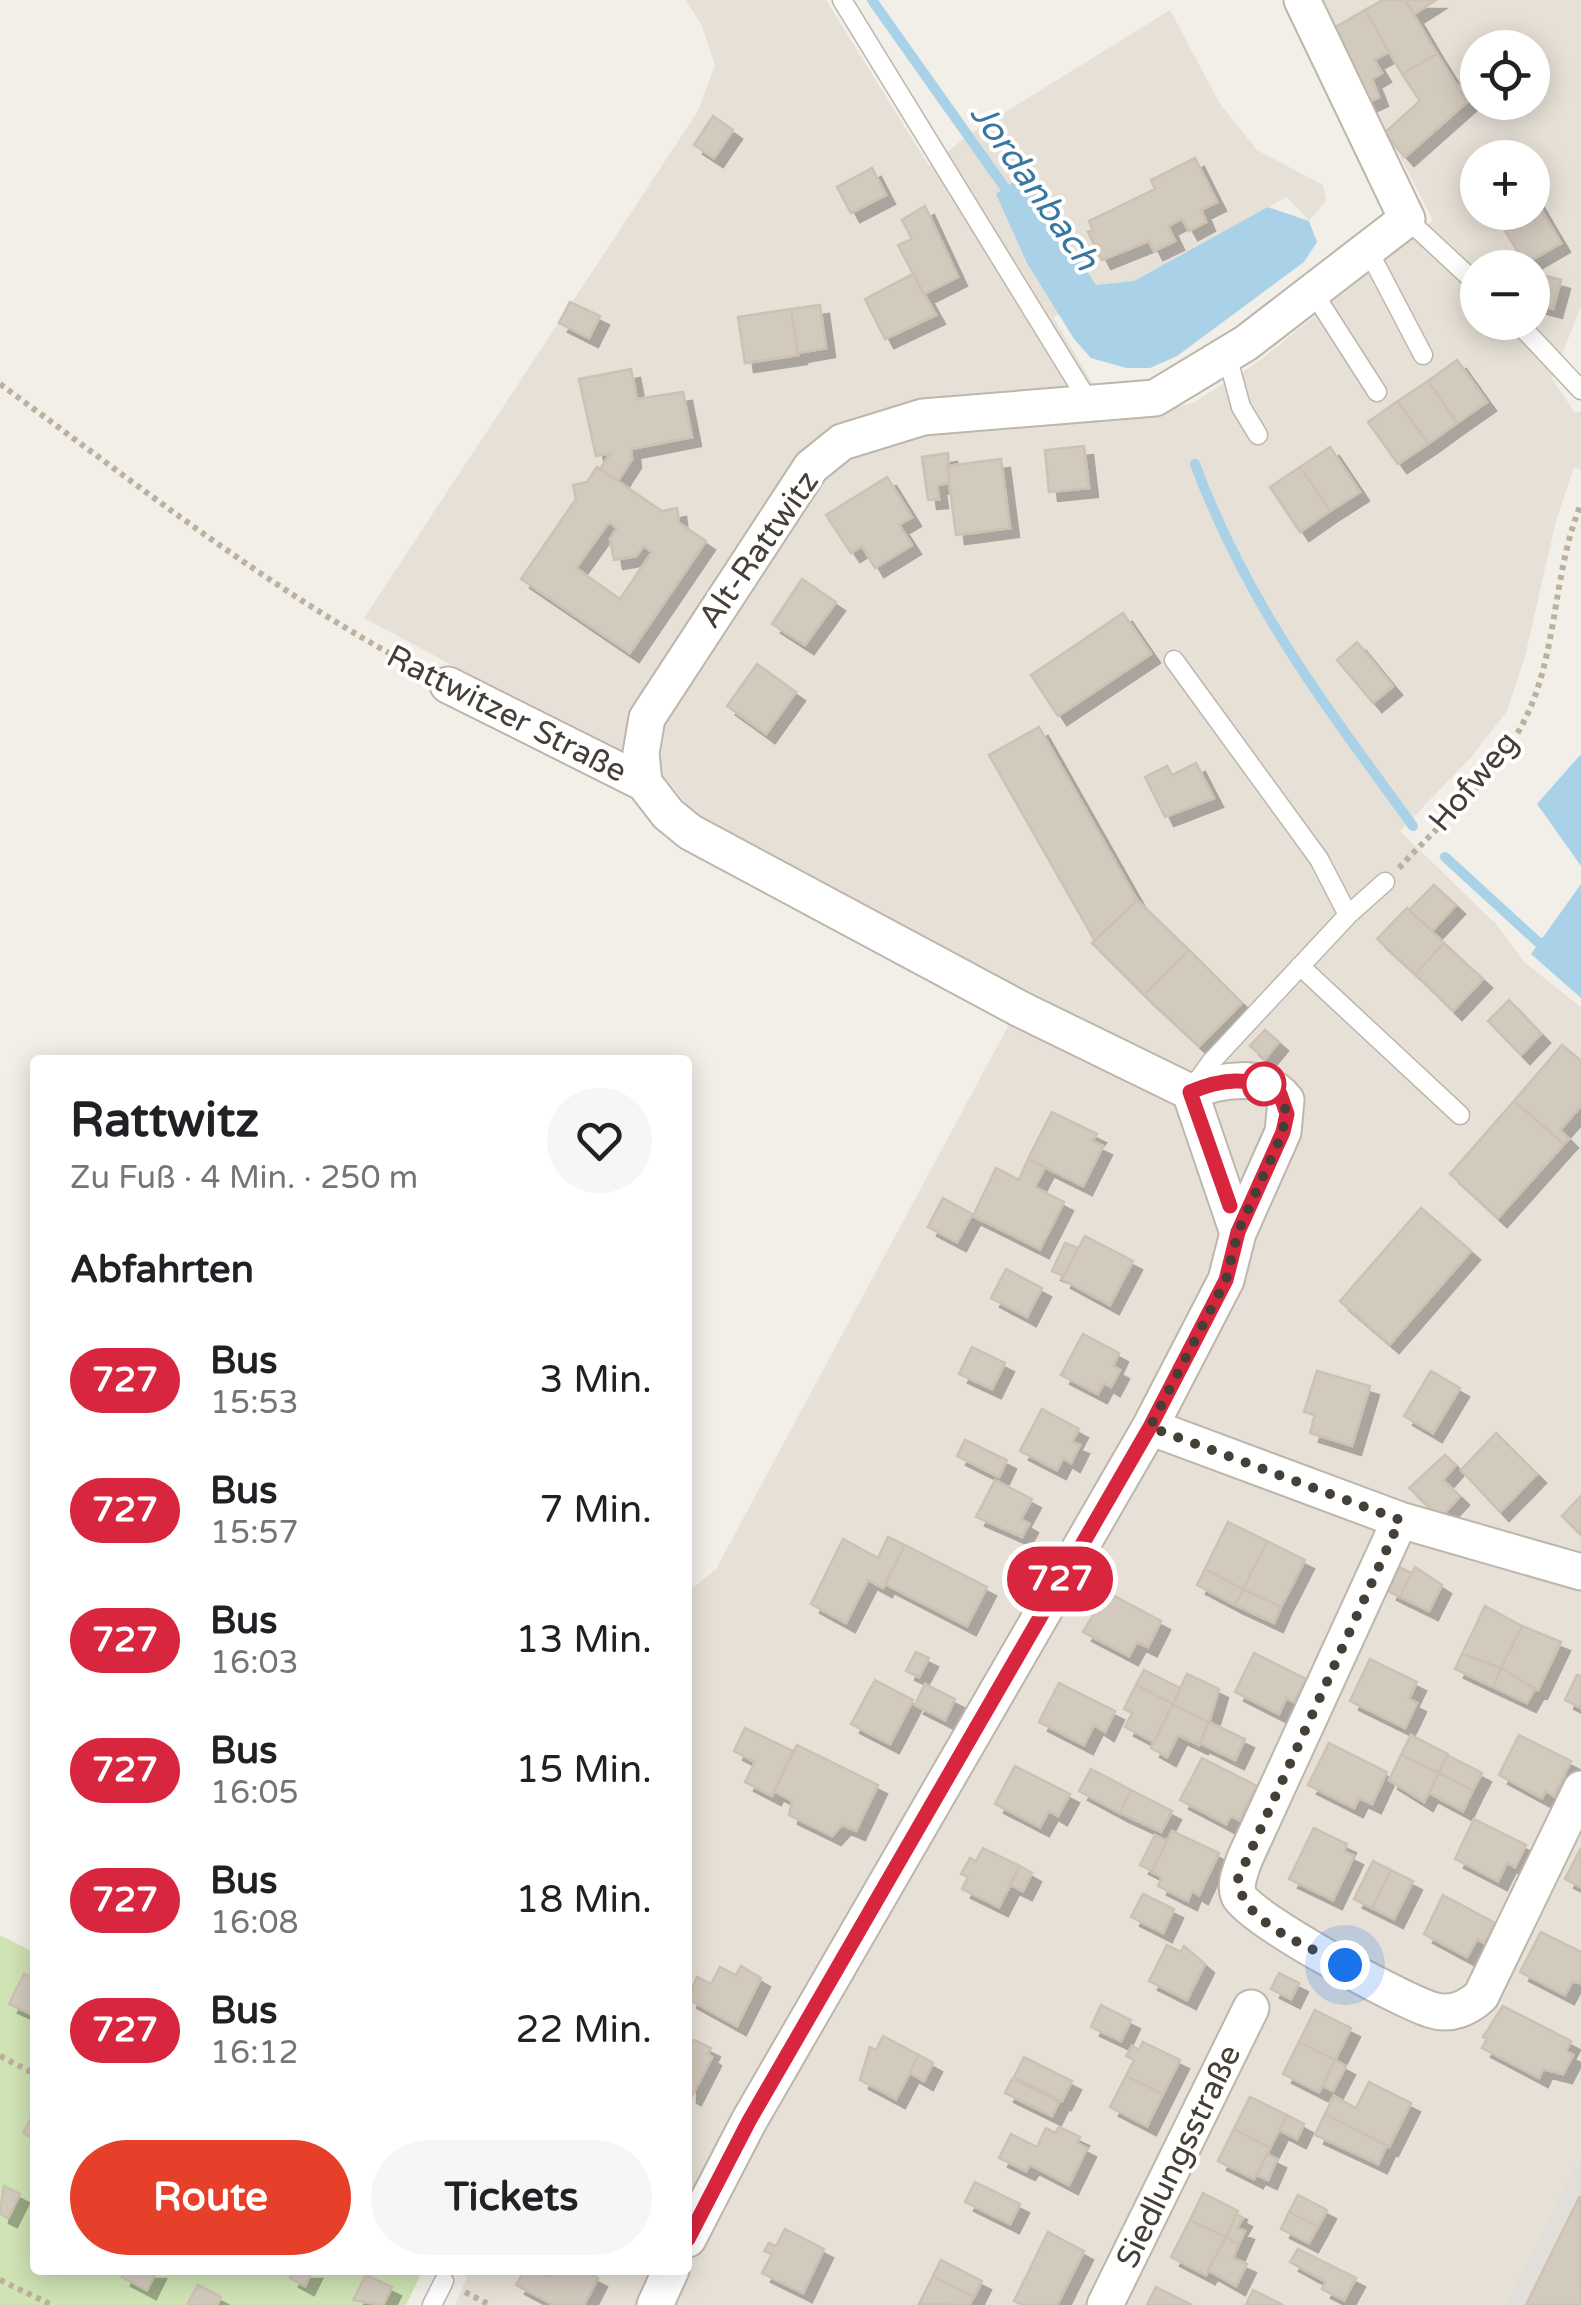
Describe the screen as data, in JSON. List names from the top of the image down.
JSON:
{
  "streets": {
    "street": ["Alt-Rattwitz", "Rattwitzer Straße", "Siedlungsstraße"],
    "path": ["Hofweg"]
  },
  "crossings": [
    ["Alt-Rattwitz", "Rattwitzer Straße"]
  ],
  "water": ["Jordanbach"],
  "lines": ["bus line 727"],
  "page": {
    "on_map": "727",
    "map_buttons": ["+", "−"],
    "heading": [
      ["Rattwitz", "Zu Fuß · 4 Min. · 250 m"],
      "Abfahrten"
    ],
    "list": [
      {
        "mark": "727",
        "name": "Bus",
        "note": "15:53",
        "value": "3 Min."
      },
      {
        "mark": "727",
        "name": "Bus",
        "note": "15:57",
        "value": "7 Min."
      },
      {
        "mark": "727",
        "name": "Bus",
        "note": "16:03",
        "value": "13 Min."
      },
      {
        "mark": "727",
        "name": "Bus",
        "note": "16:05",
        "value": "15 Min."
      },
      {
        "mark": "727",
        "name": "Bus",
        "note": "16:08",
        "value": "18 Min."
      },
      {
        "mark": "727",
        "name": "Bus",
        "note": "16:12",
        "value": "22 Min."
      }
    ],
    "buttons": ["Route", "Tickets"]
  }
}
